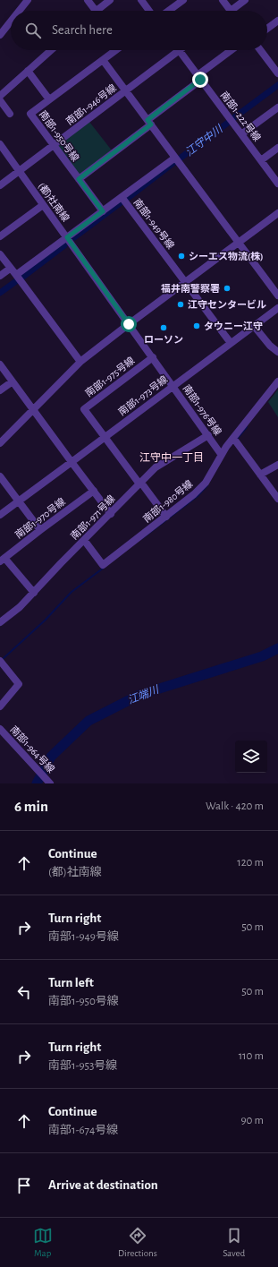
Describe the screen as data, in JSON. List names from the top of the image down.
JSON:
{
  "streets": {
    "street": [
      "南部1-946号線",
      "南部1-222号線",
      "南部1-950号線",
      "(都)社南線",
      "南部1-949号線",
      "南部1-975号線",
      "南部1-973号線",
      "南部1-976号線",
      "南部1-980号線",
      "南部1-971号線",
      "南部1-970号線",
      "南部1-964号線"
    ]
  },
  "crossings": [
    ["南部1-946号線", "南部1-222号線"],
    ["南部1-946号線", "南部1-950号線"],
    ["南部1-946号線", "(都)社南線"],
    ["南部1-950号線", "南部1-949号線"],
    ["(都)社南線", "南部1-949号線"],
    ["(都)社南線", "南部1-976号線"],
    ["南部1-949号線", "南部1-973号線"],
    ["南部1-975号線", "南部1-973号線"],
    ["南部1-975号線", "南部1-976号線"],
    ["南部1-975号線", "南部1-980号線"],
    ["南部1-975号線", "南部1-971号線"],
    ["南部1-973号線", "南部1-976号線"],
    ["南部1-976号線", "南部1-980号線"],
    ["南部1-976号線", "南部1-971号線"],
    ["南部1-980号線", "南部1-971号線"]
  ],
  "districts": ["江守中一丁目"],
  "water": ["江守中川", "江端川"],
  "places": [
    "シーエス物流(株)",
    "福井南警察署",
    "江守センタービル",
    "タウニー江守",
    "ローソン"
  ],
  "page": {
    "search": "Search here",
    "heading": ["6 min", "Walk · 420 m"],
    "list": [
      ["Continue", "(都)社南線", "120 m"],
      ["Turn right", "南部1-949号線", "50 m"],
      ["Turn left", "南部1-950号線", "50 m"],
      ["Turn right", "南部1-953号線", "110 m"],
      ["Continue", "南部1-674号線", "90 m"],
      "Arrive at destination"
    ],
    "nav": ["Map", "Directions", "Saved"]
  }
}
